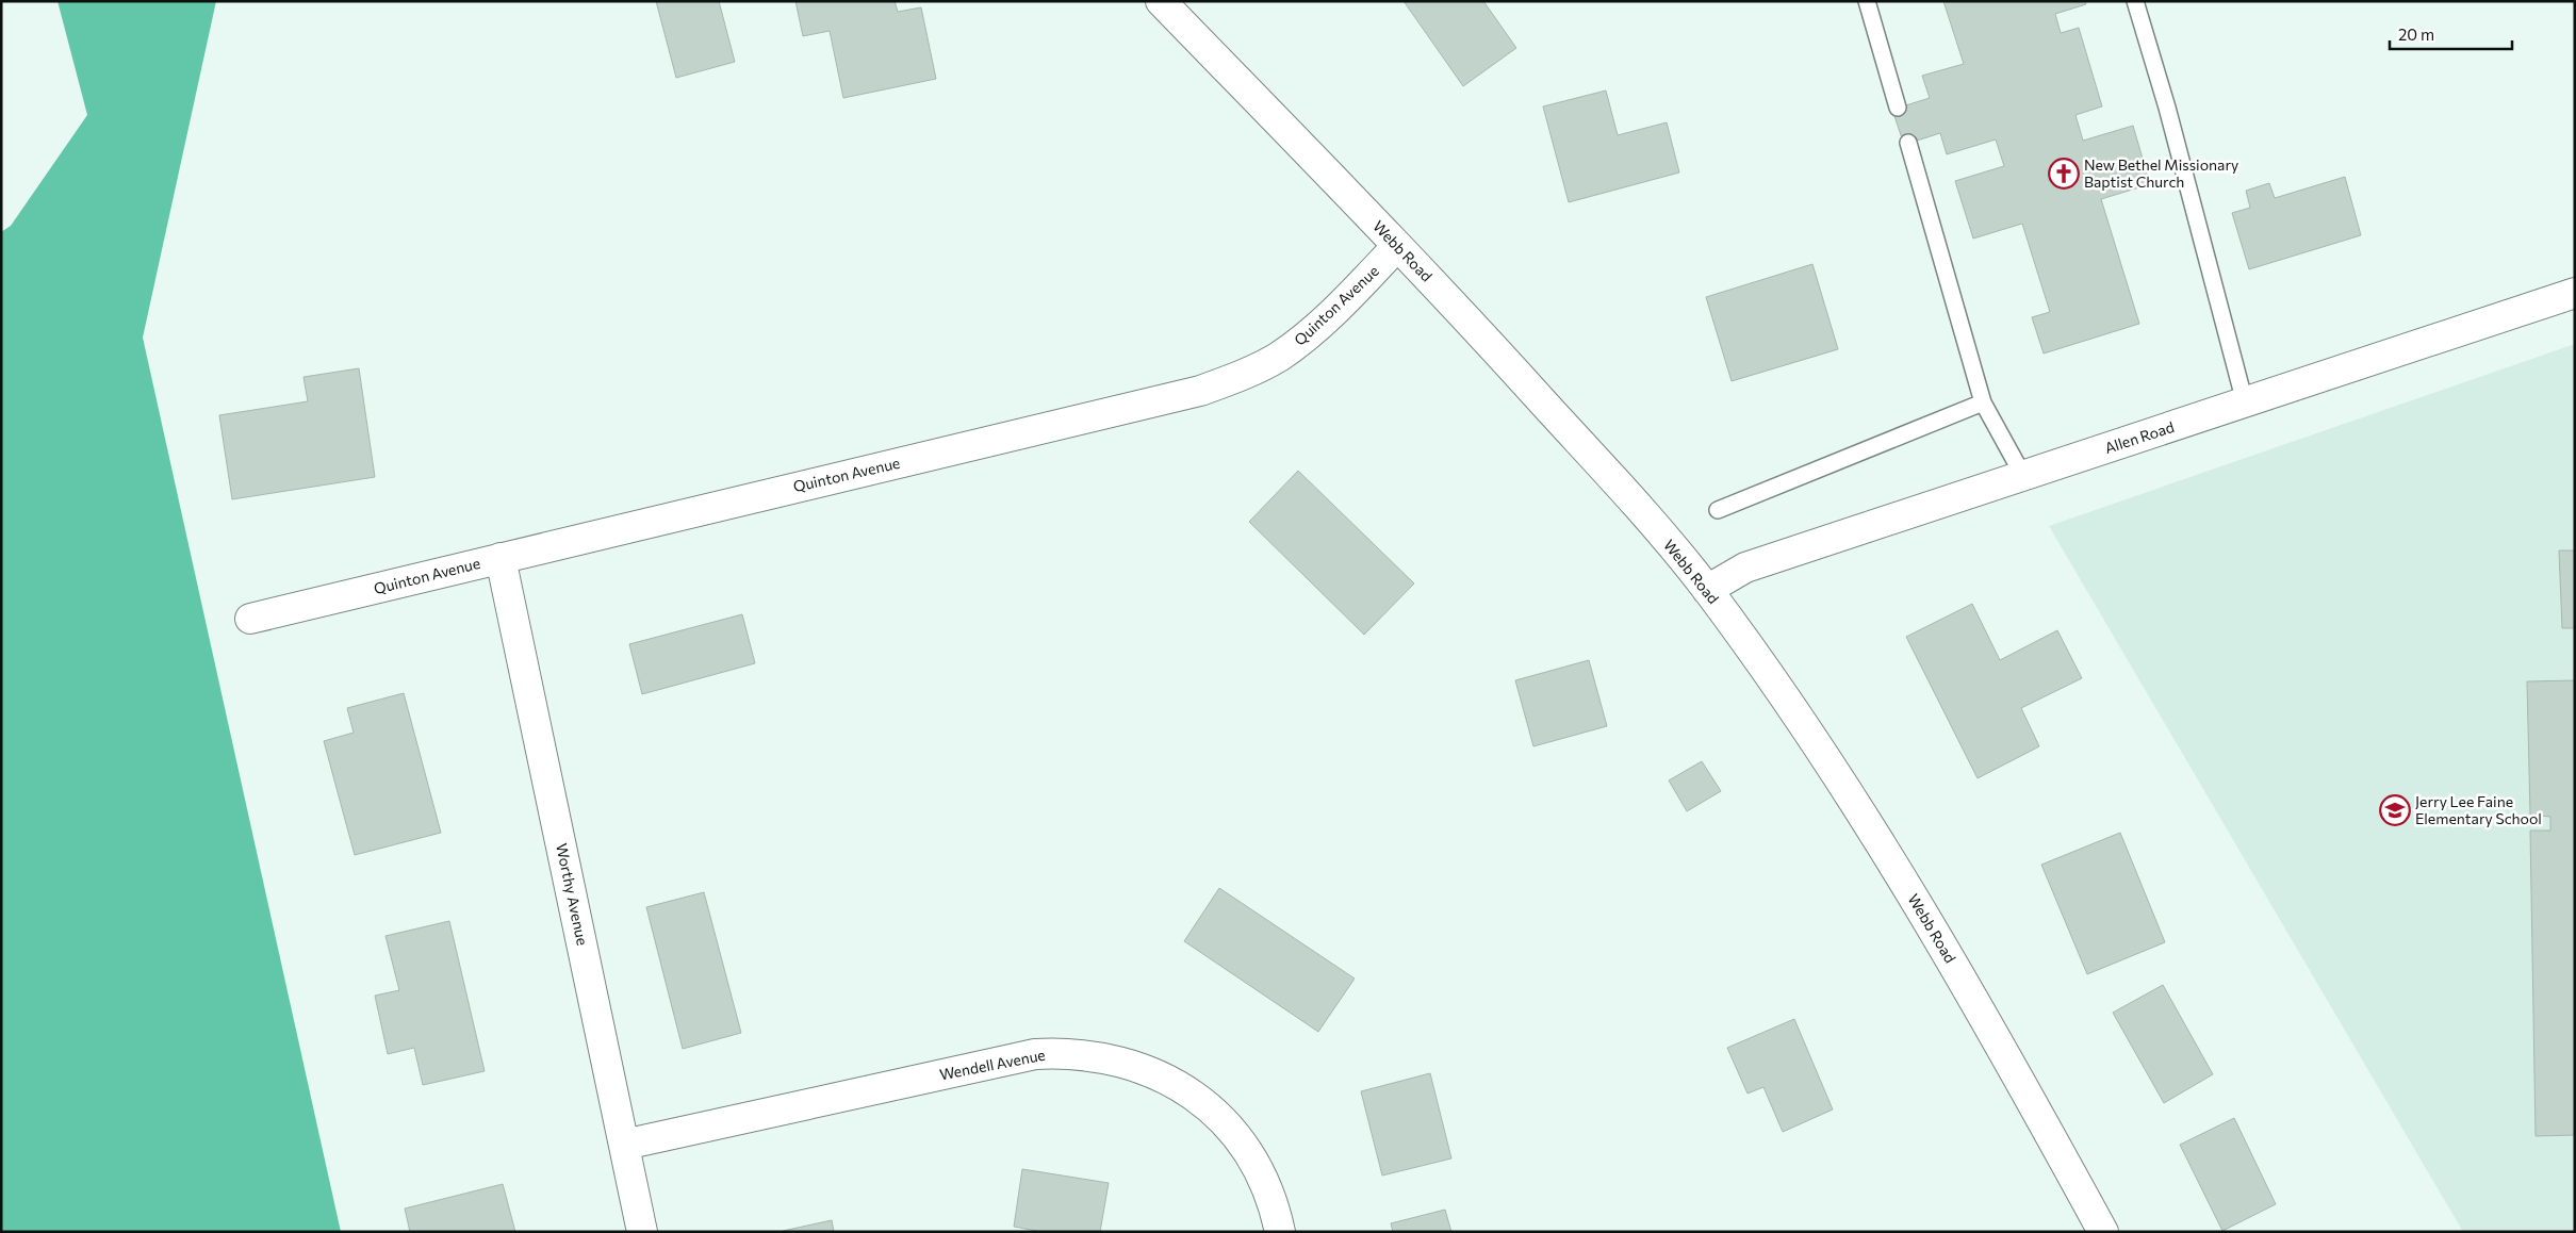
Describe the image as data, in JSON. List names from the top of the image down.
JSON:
{
  "streets": {
    "street": [
      "Webb Road",
      "Quinton Avenue",
      "Allen Road",
      "Worthy Avenue",
      "Wendell Avenue"
    ]
  },
  "crossings": [
    ["Webb Road", "Quinton Avenue"],
    ["Webb Road", "Allen Road"],
    ["Quinton Avenue", "Worthy Avenue"],
    ["Worthy Avenue", "Wendell Avenue"]
  ],
  "places": {
    "church": ["New Bethel Missionary Baptist Church"],
    "school or university": ["Jerry Lee Faine Elementary School"]
  },
  "scale_bar": "20 m"
}
